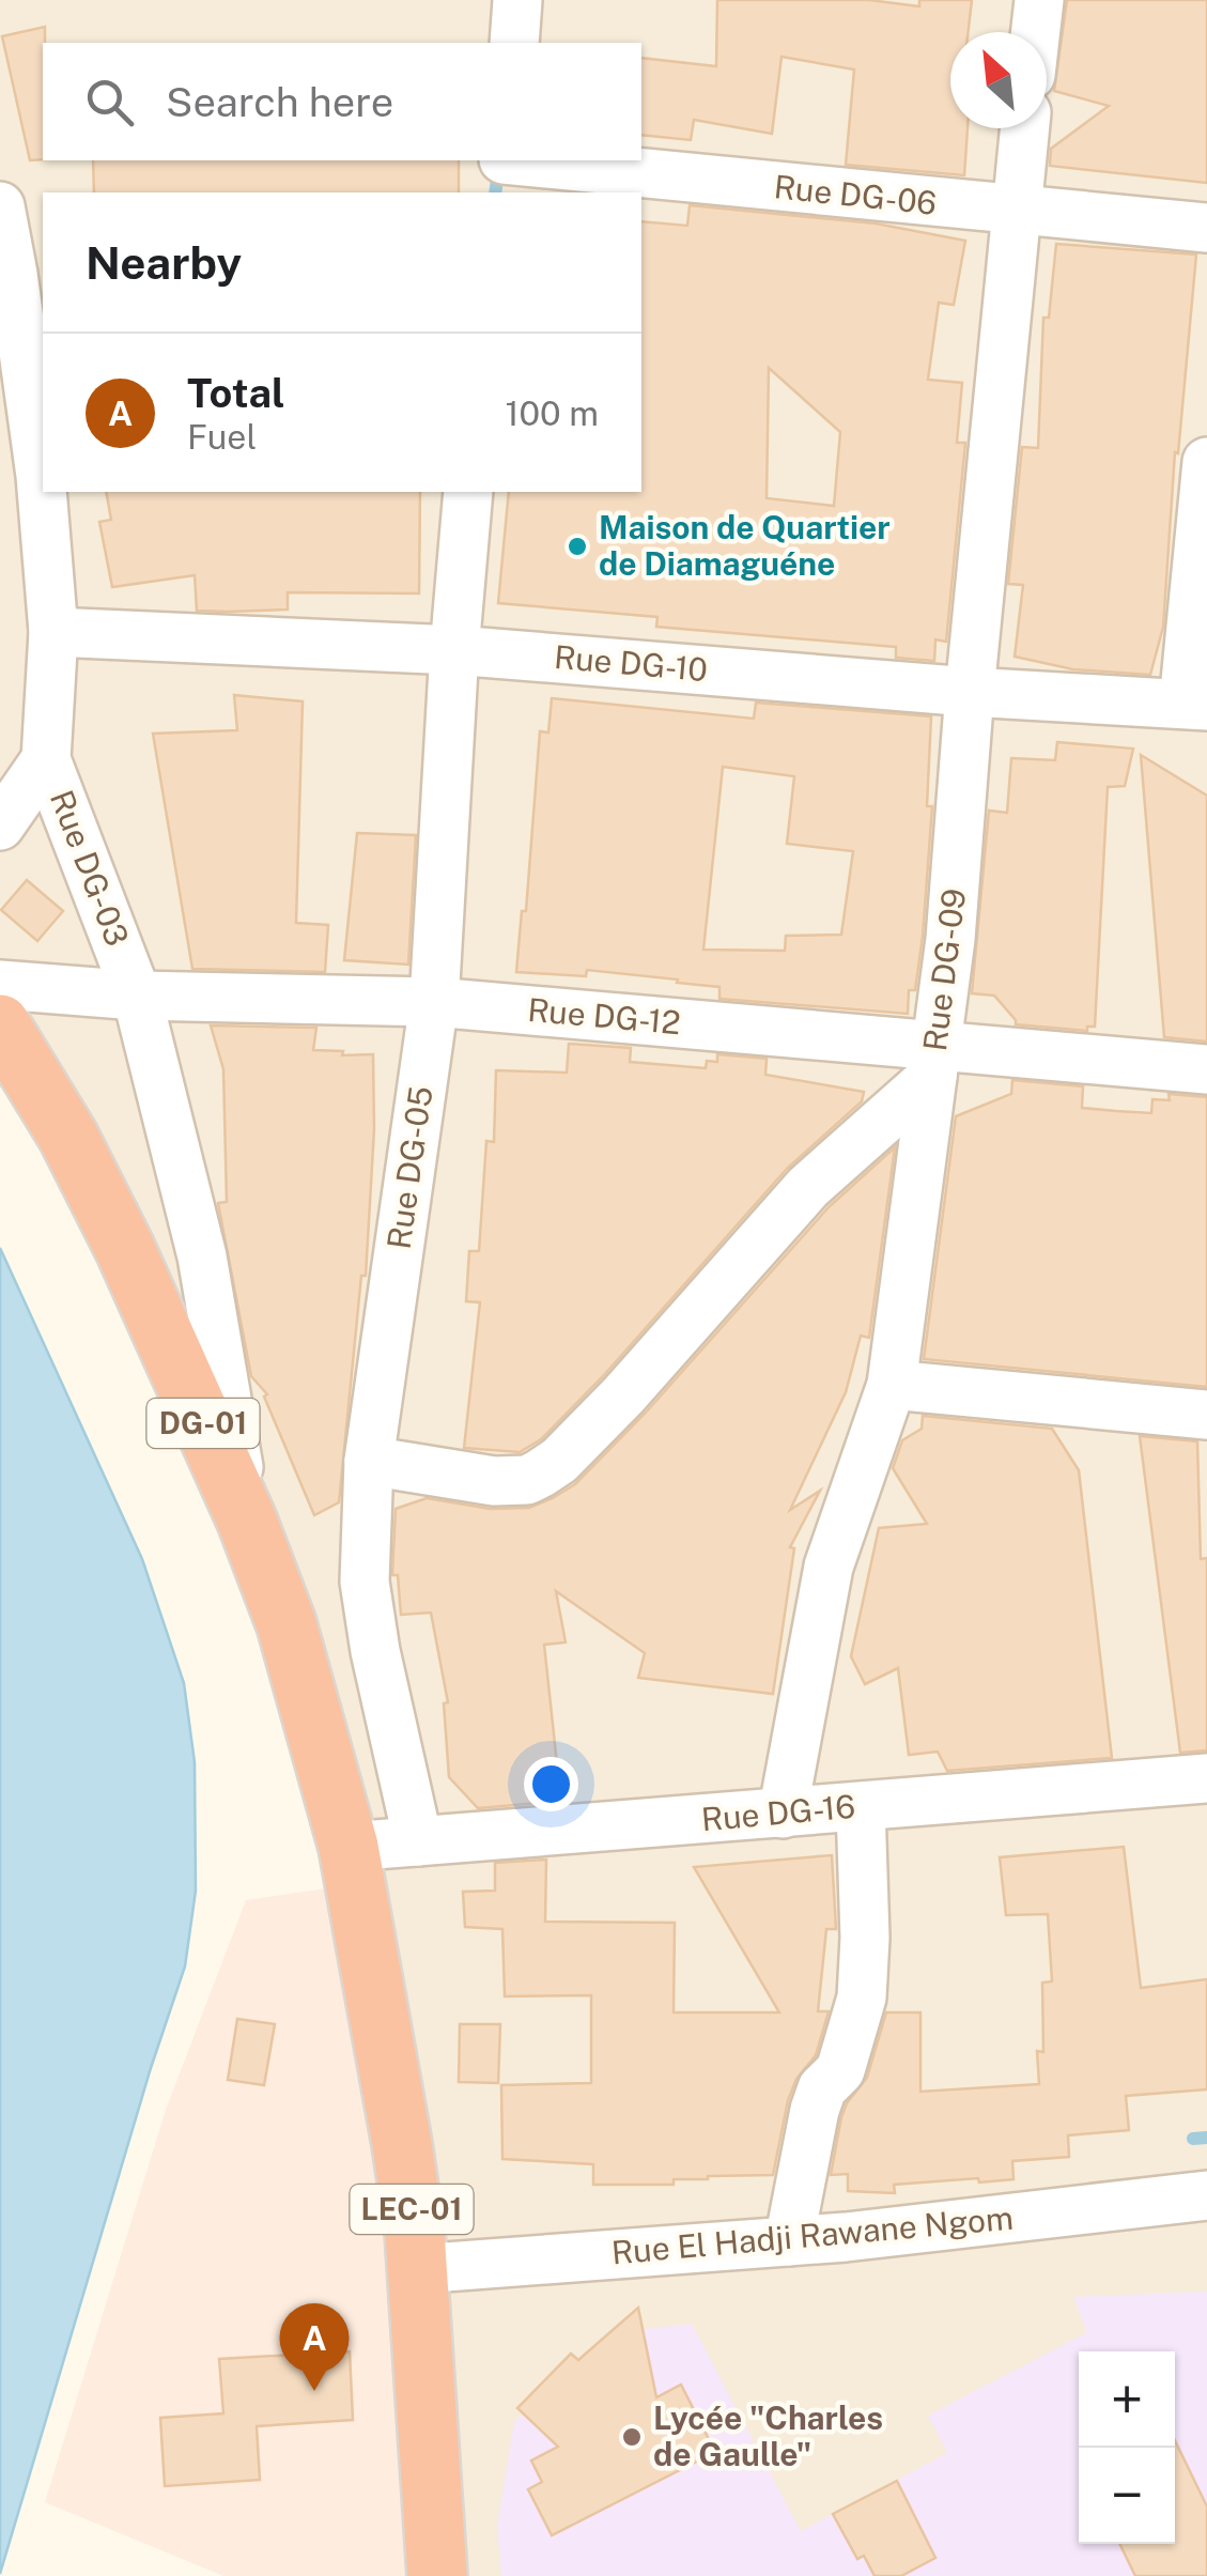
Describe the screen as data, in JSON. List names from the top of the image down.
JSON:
{
  "streets": {
    "highway": ["DG-01", "LEC-01"],
    "street": [
      "Rue DG-06",
      "Rue DG-10",
      "Rue DG-03",
      "Rue DG-09",
      "Rue DG-12",
      "Rue DG-05",
      "Rue DG-16",
      "Rue El Hadji Rawane Ngom"
    ]
  },
  "crossings": [
    ["Rue DG-06", "Rue DG-09"],
    ["Rue DG-10", "Rue DG-03"],
    ["Rue DG-10", "Rue DG-09"],
    ["Rue DG-10", "Rue DG-05"],
    ["Rue DG-03", "Rue DG-12"],
    ["Rue DG-03", "DG-01"],
    ["Rue DG-09", "Rue DG-12"],
    ["Rue DG-09", "Rue DG-16"],
    ["Rue DG-12", "Rue DG-05"],
    ["Rue DG-05", "Rue DG-16"],
    ["DG-01", "Rue DG-16"],
    ["DG-01", "LEC-01"],
    ["Rue DG-16", "LEC-01"],
    ["LEC-01", "Rue El Hadji Rawane Ngom"]
  ],
  "places": ["Maison de Quartier de Diamaguéne", "Lycée \"Charles de Gaulle\""],
  "north": "top left",
  "page": {
    "search": "Search here",
    "heading": "Nearby",
    "list": [
      {
        "mark": "A",
        "name": "Total",
        "note": "Fuel",
        "value": "100 m"
      }
    ],
    "pins": "A",
    "map_buttons": ["+", "−"]
  }
}
